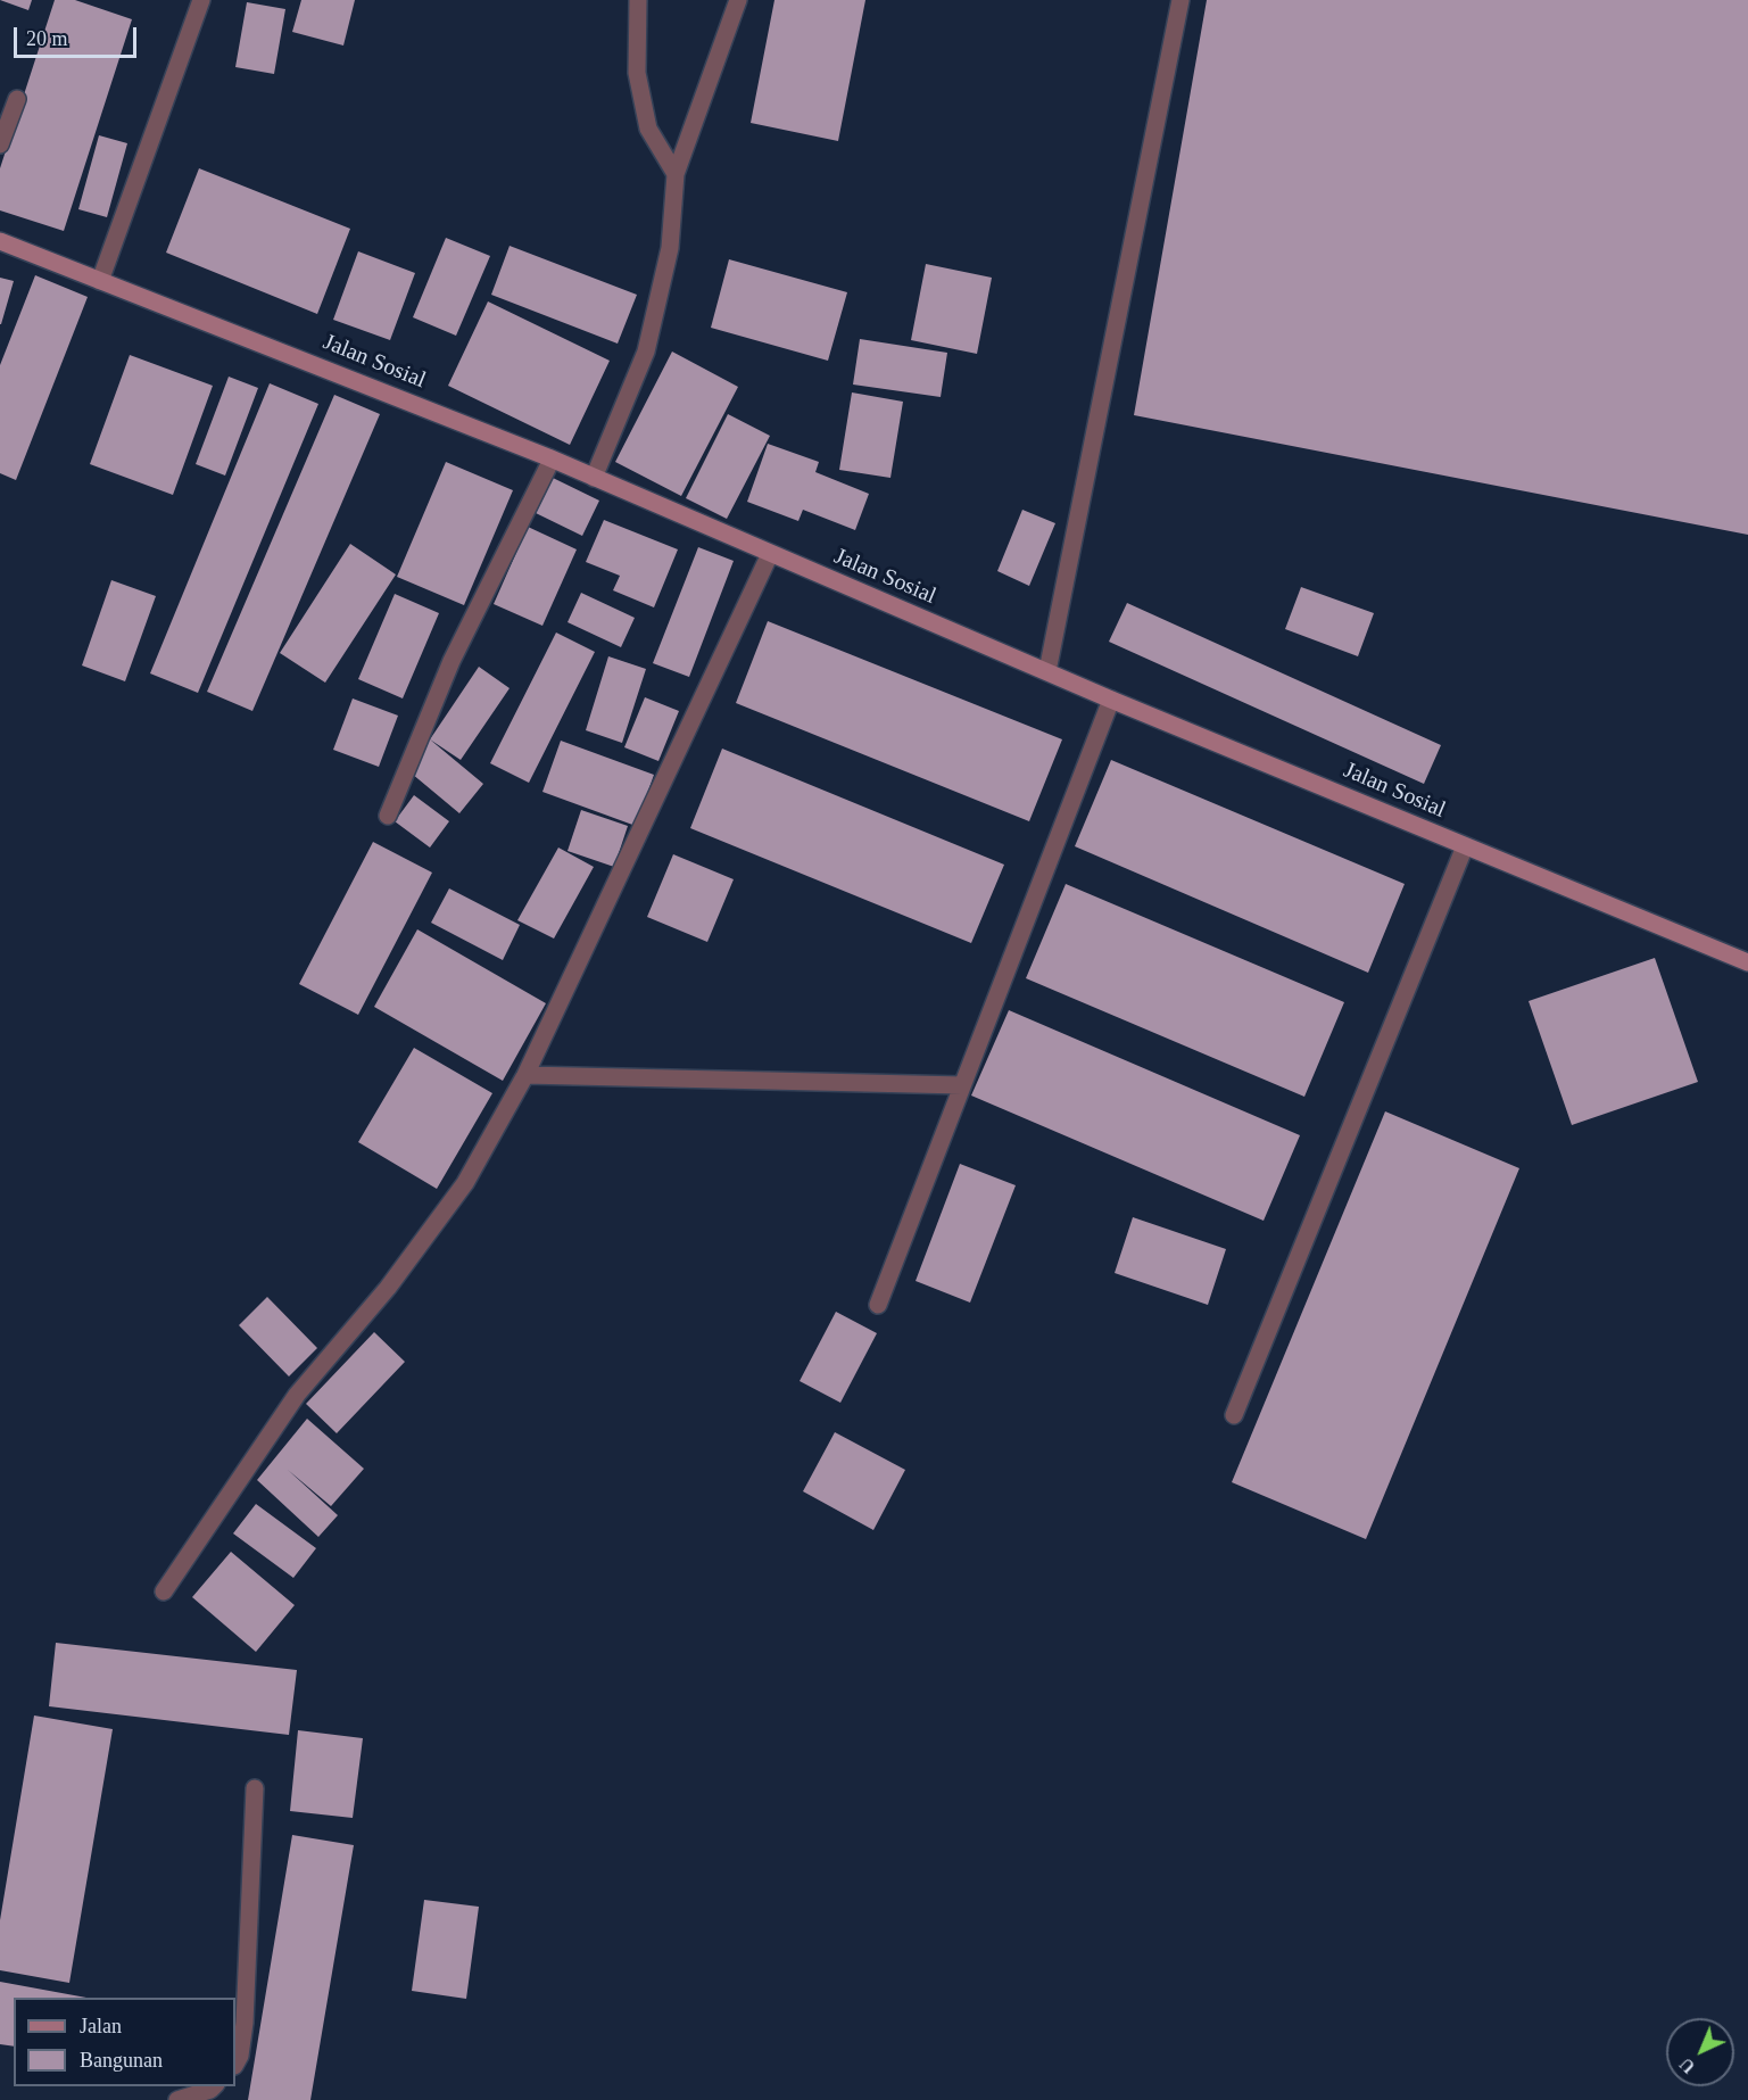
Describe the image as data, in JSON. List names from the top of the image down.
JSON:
{
  "streets": {
    "street": ["Jalan Sosial"]
  },
  "legend": ["Jalan", "Bangunan"],
  "scale_bar": "20 m",
  "north": "bottom left"
}
